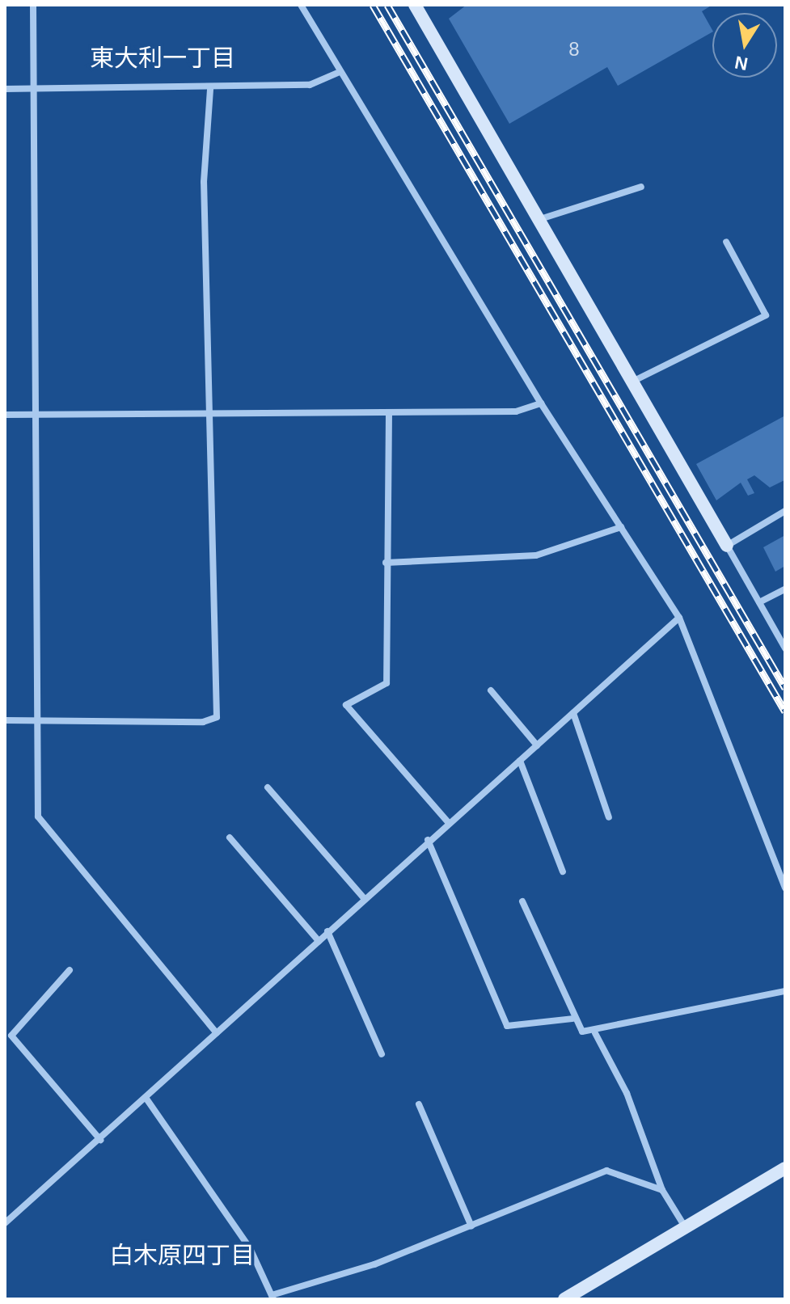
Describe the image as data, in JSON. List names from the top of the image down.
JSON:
{
  "districts": ["東大利一丁目", "白木原四丁目"],
  "house_numbers": ["8"],
  "north": "bottom"
}
